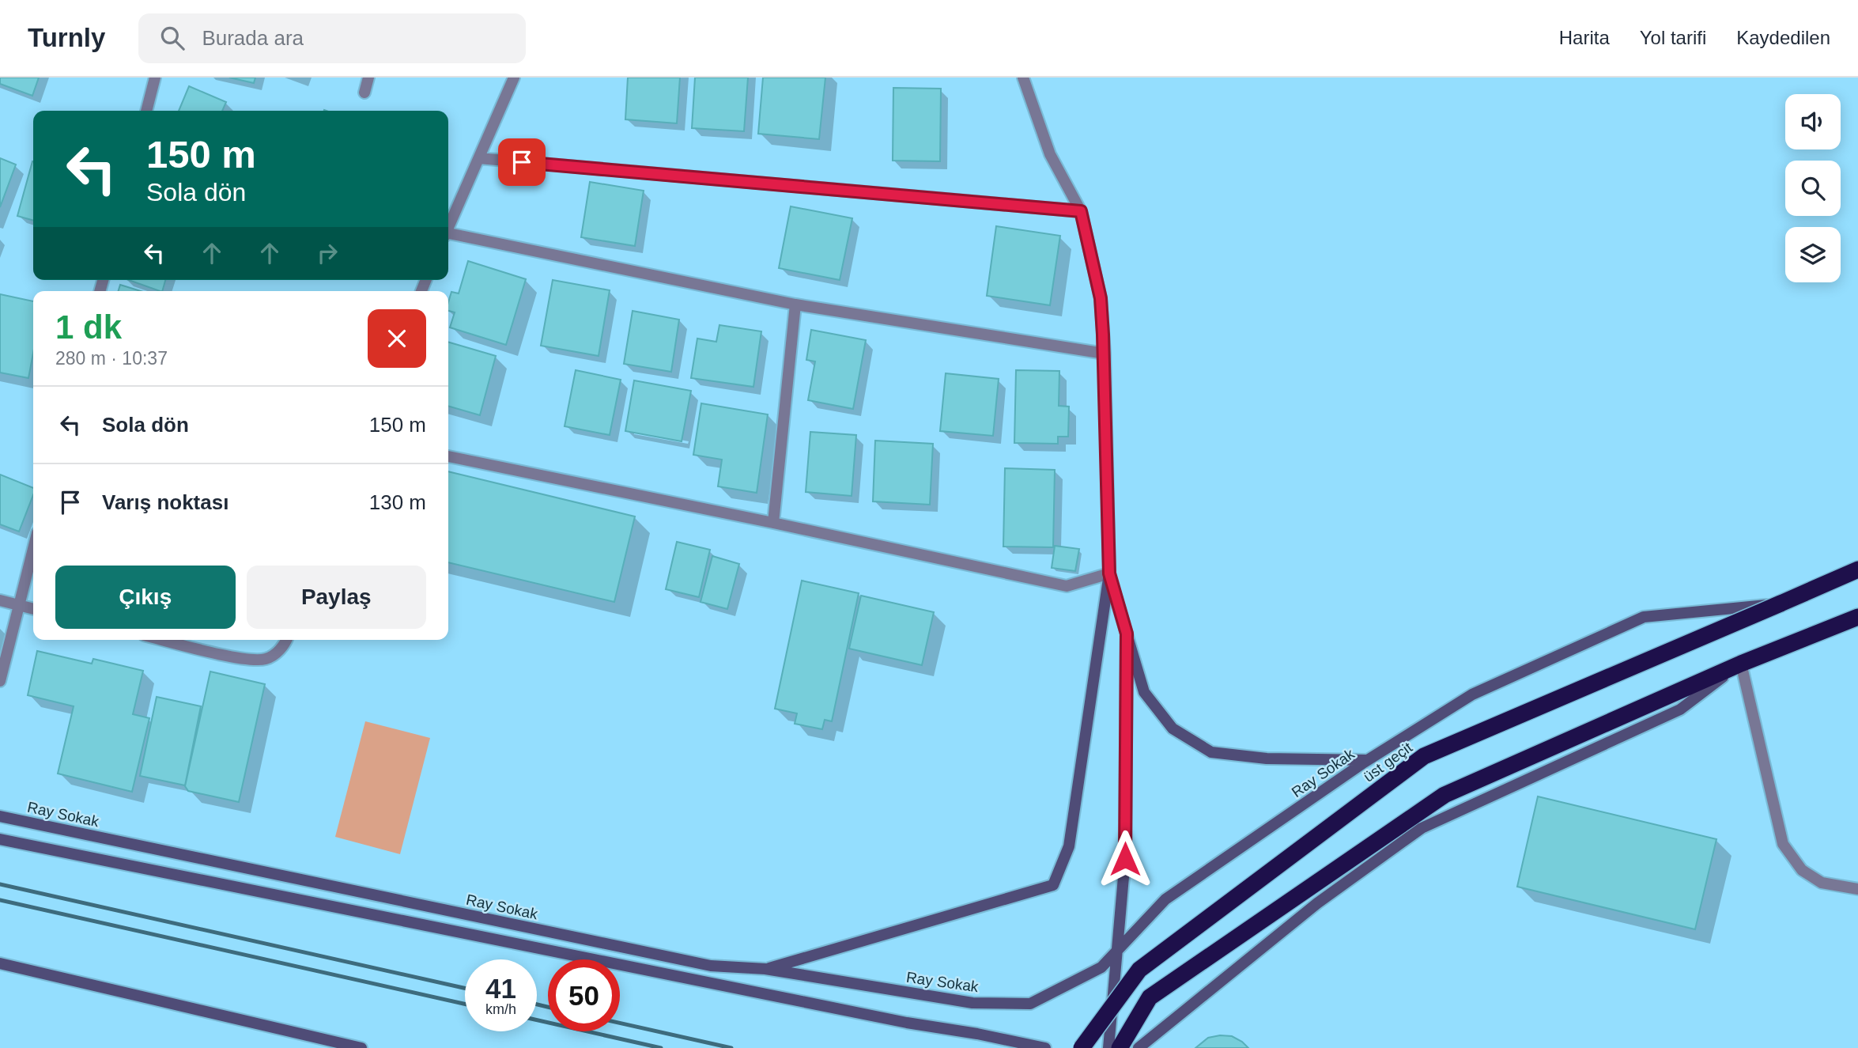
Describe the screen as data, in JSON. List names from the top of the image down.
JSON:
{
  "streets": {
    "highway": ["üst geçit"],
    "street": ["Ray Sokak"]
  },
  "crossings": [
    ["üst geçit", "Ray Sokak"]
  ],
  "page": {
    "header": "Turnly",
    "search": "Burada ara",
    "nav": ["Harita", "Yol tarifi", "Kaydedilen"],
    "turn": ["150 m", "Sola dön"],
    "heading": ["1 dk", "280 m · 10:37"],
    "list": [
      {
        "name": "Sola dön",
        "value": "150 m"
      },
      {
        "name": "Varış noktası",
        "value": "130 m"
      }
    ],
    "buttons": ["Çıkış", "Paylaş"],
    "speed": "41 km/h",
    "limit": "50"
  }
}
